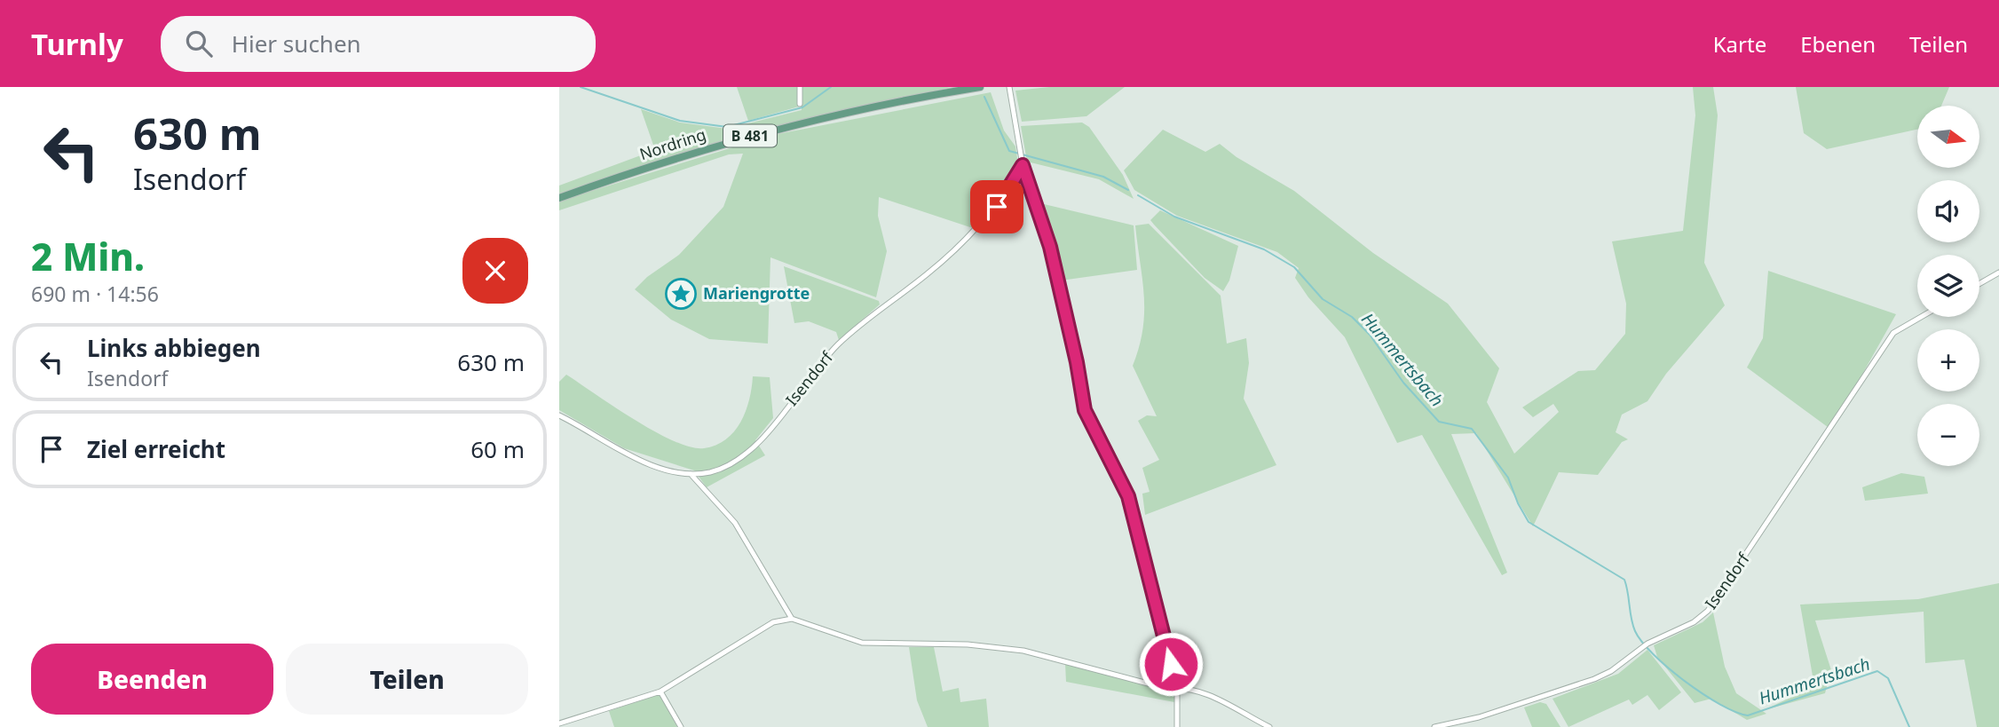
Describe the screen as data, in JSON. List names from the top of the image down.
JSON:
{
  "streets": {
    "main road": ["B 481", "Nordring"],
    "street": ["Isendorf"]
  },
  "water": ["Hummertsbach"],
  "places": {
    "place": ["Mariengrotte"]
  },
  "north": "right",
  "page": {
    "header": "Turnly",
    "search": "Hier suchen",
    "nav": ["Karte", "Ebenen", "Teilen"],
    "turn": ["630 m", "Isendorf"],
    "map_buttons": ["+", "−"],
    "heading": ["2 Min.", "690 m · 14:56"],
    "list": [
      {
        "name": "Links abbiegen",
        "note": "Isendorf",
        "value": "630 m"
      },
      {
        "name": "Ziel erreicht",
        "value": "60 m"
      }
    ],
    "buttons": ["Beenden", "Teilen"]
  }
}
